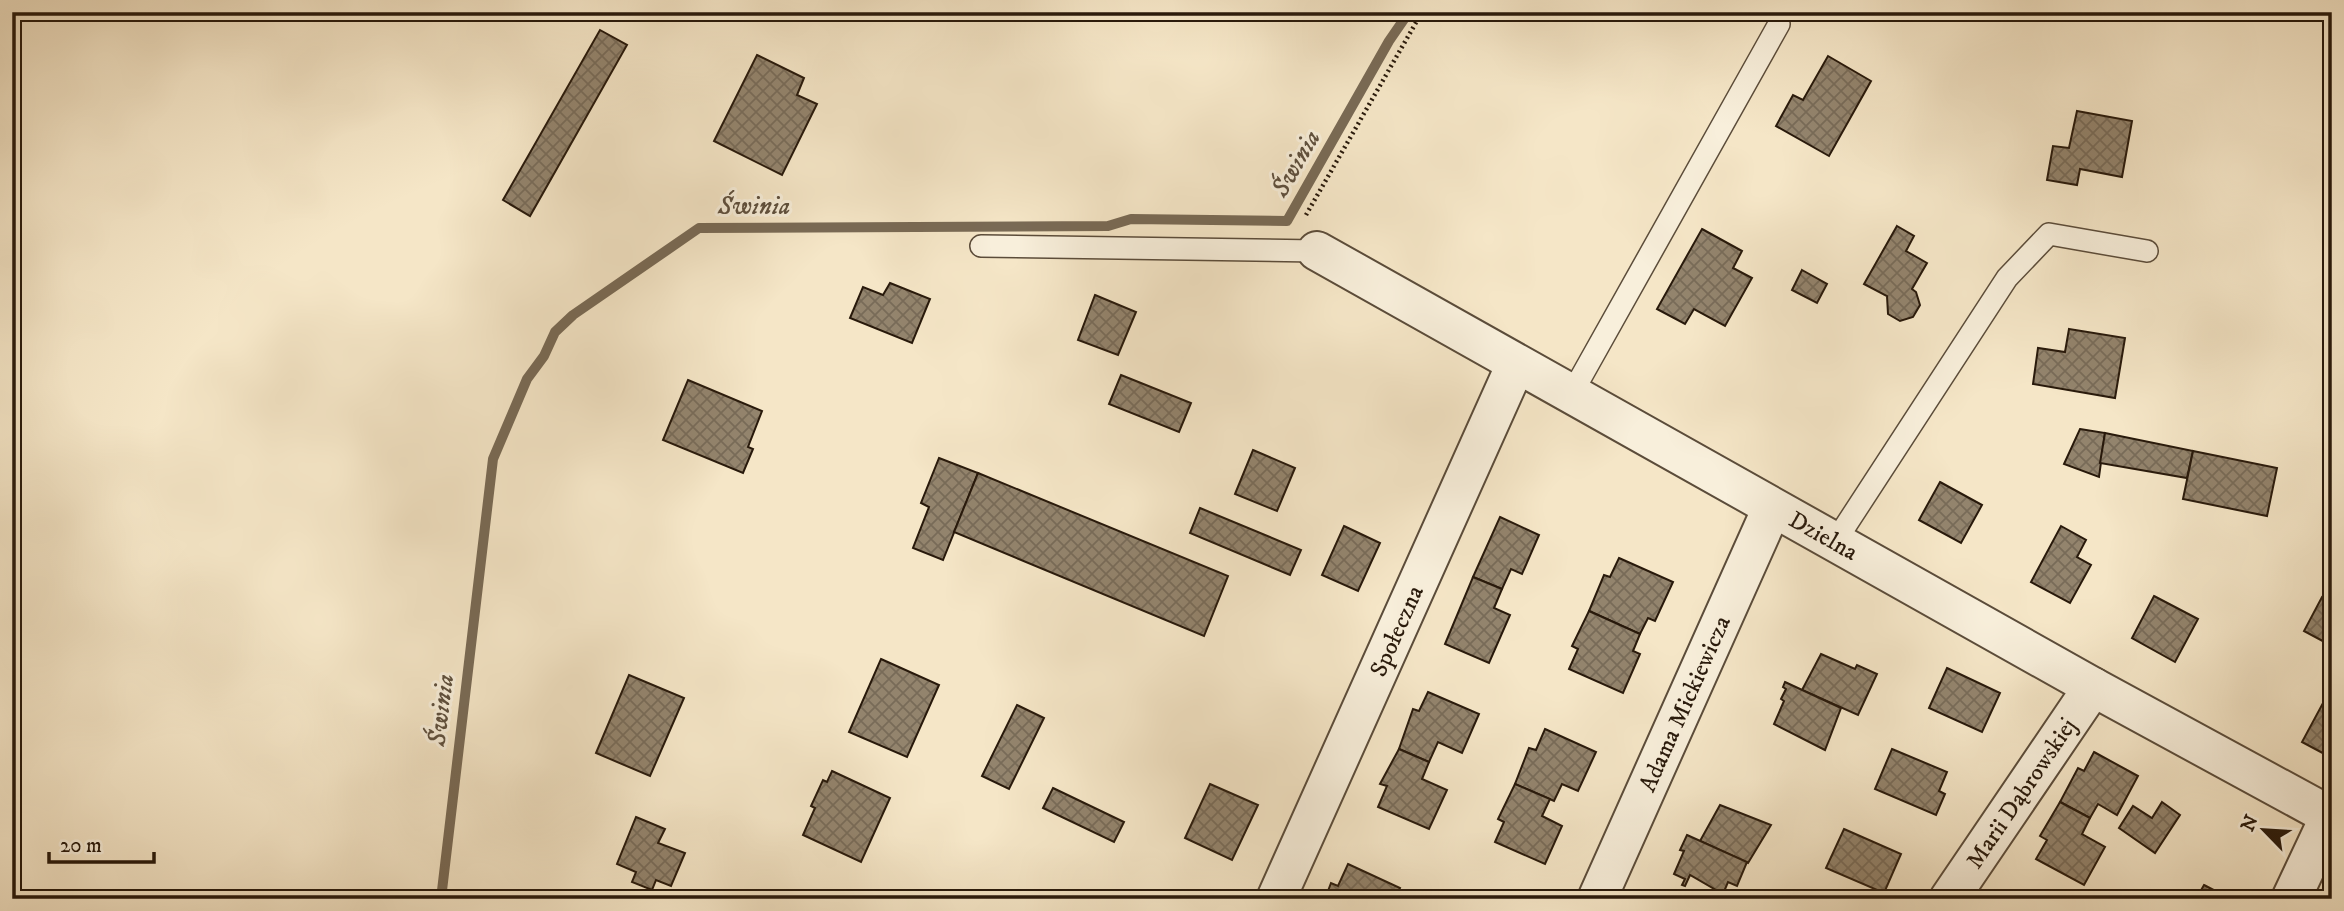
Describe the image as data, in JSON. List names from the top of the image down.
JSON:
{
  "streets": {
    "street": [
      "Dzielna",
      "Społeczna",
      "Adama Mickiewicza",
      "Marii Dąbrowskiej"
    ]
  },
  "crossings": [
    ["Dzielna", "Społeczna"],
    ["Dzielna", "Adama Mickiewicza"],
    ["Dzielna", "Marii Dąbrowskiej"]
  ],
  "water": ["Świnia"],
  "scale_bar": "20 m",
  "north": "top left"
}
